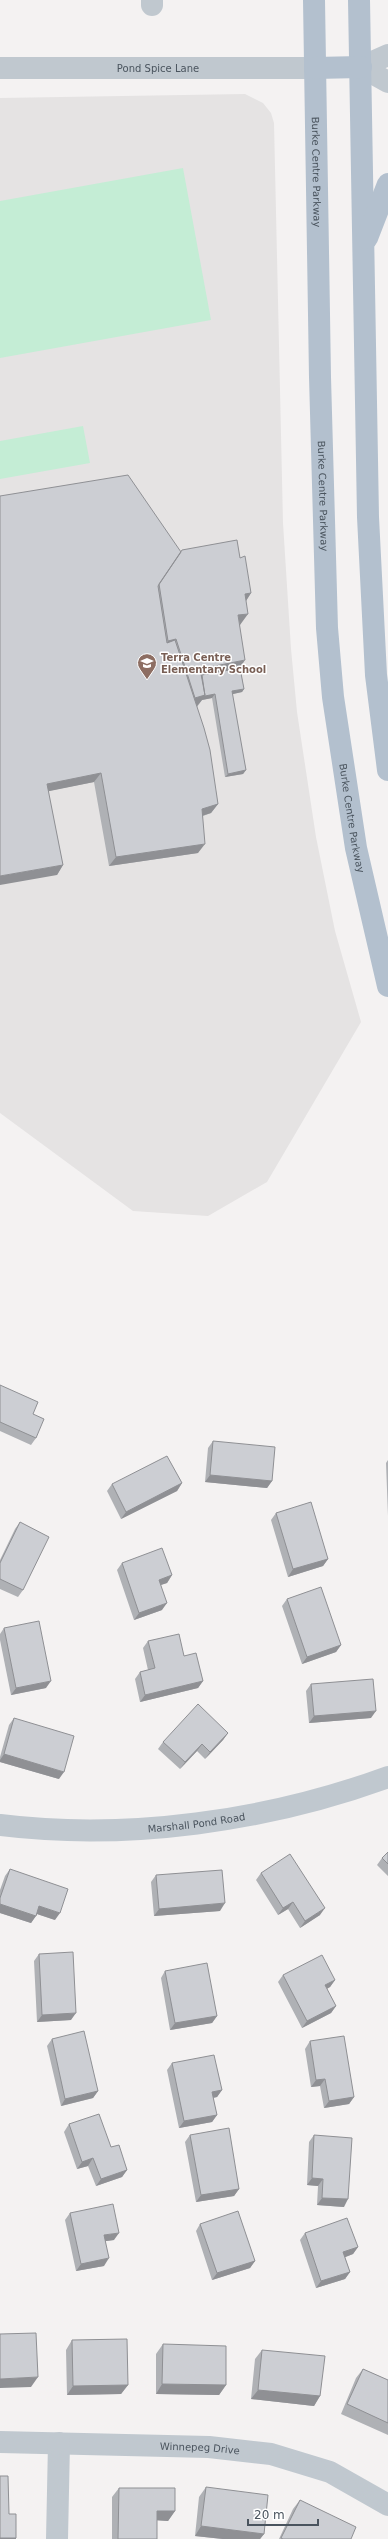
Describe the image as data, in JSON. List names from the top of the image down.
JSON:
{
  "streets": {
    "main road": ["Burke Centre Parkway"],
    "street": ["Pond Spice Lane", "Marshall Pond Road", "Winnepeg Drive"]
  },
  "crossings": [
    ["Pond Spice Lane", "Burke Centre Parkway"]
  ],
  "places": {
    "school or university": ["Terra Centre Elementary School"]
  },
  "scale_bar": "20 m"
}
